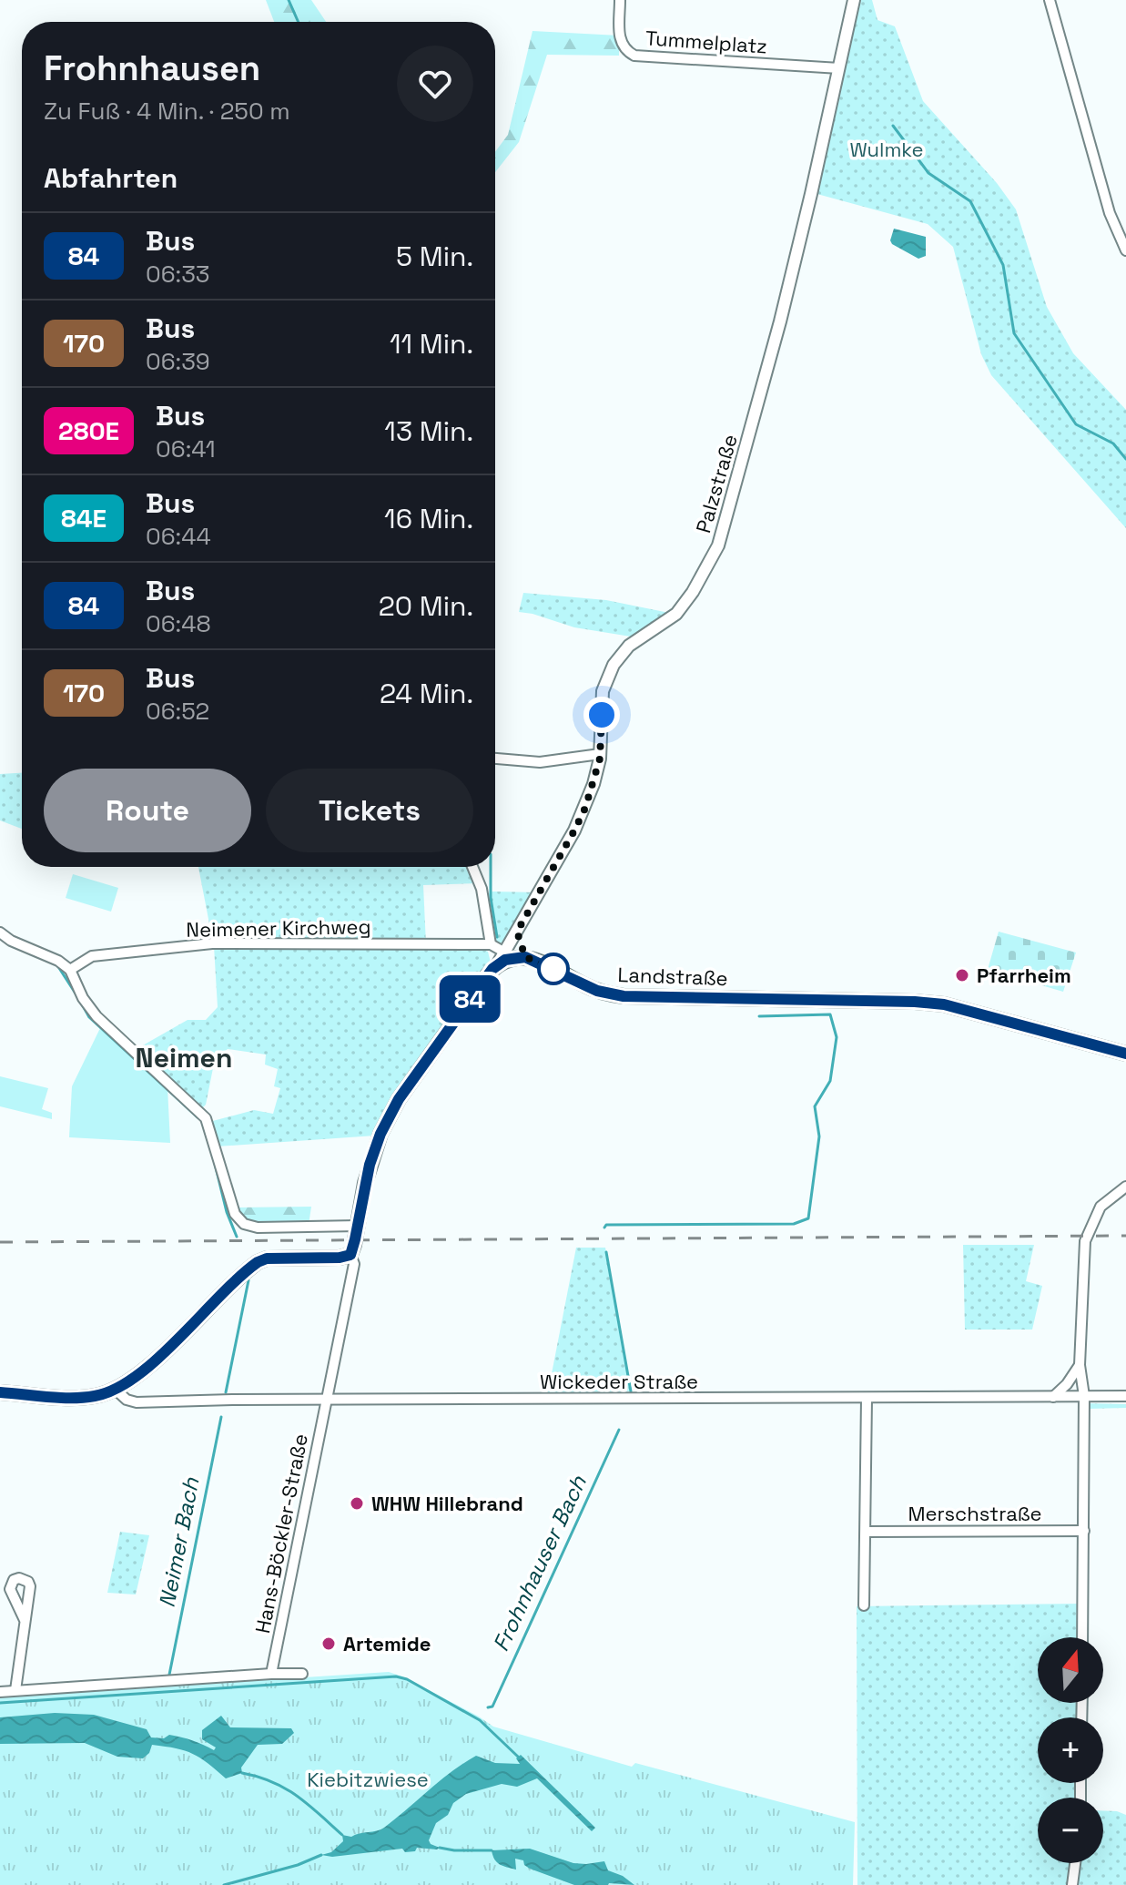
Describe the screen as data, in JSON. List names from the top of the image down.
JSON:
{
  "streets": {
    "main road": ["Landstraße"],
    "street": [
      "Tummelplatz",
      "Palzstraße",
      "Neimener Kirchweg",
      "Wickeder Straße",
      "Merschstraße",
      "Hans-Böckler-Straße"
    ]
  },
  "crossings": [
    ["Tummelplatz", "Palzstraße"],
    ["Wickeder Straße", "Hans-Böckler-Straße"]
  ],
  "districts": ["Neimen"],
  "water": ["Neimer Bach", "Frohnhauser Bach"],
  "parks": ["Wulmke", "Kiebitzwiese"],
  "places": ["Pfarrheim", "WHW Hillebrand", "Artemide"],
  "lines": ["bus line 84"],
  "north": "top",
  "page": {
    "on_map": "84",
    "heading": [
      ["Frohnhausen", "Zu Fuß · 4 Min. · 250 m"],
      "Abfahrten"
    ],
    "list": [
      {
        "mark": "84",
        "name": "Bus",
        "note": "06:33",
        "value": "5 Min."
      },
      {
        "mark": "170",
        "name": "Bus",
        "note": "06:39",
        "value": "11 Min."
      },
      {
        "mark": "280E",
        "name": "Bus",
        "note": "06:41",
        "value": "13 Min."
      },
      {
        "mark": "84E",
        "name": "Bus",
        "note": "06:44",
        "value": "16 Min."
      },
      {
        "mark": "84",
        "name": "Bus",
        "note": "06:48",
        "value": "20 Min."
      },
      {
        "mark": "170",
        "name": "Bus",
        "note": "06:52",
        "value": "24 Min."
      }
    ],
    "buttons": ["Route", "Tickets"],
    "map_buttons": ["+", "−"]
  }
}
